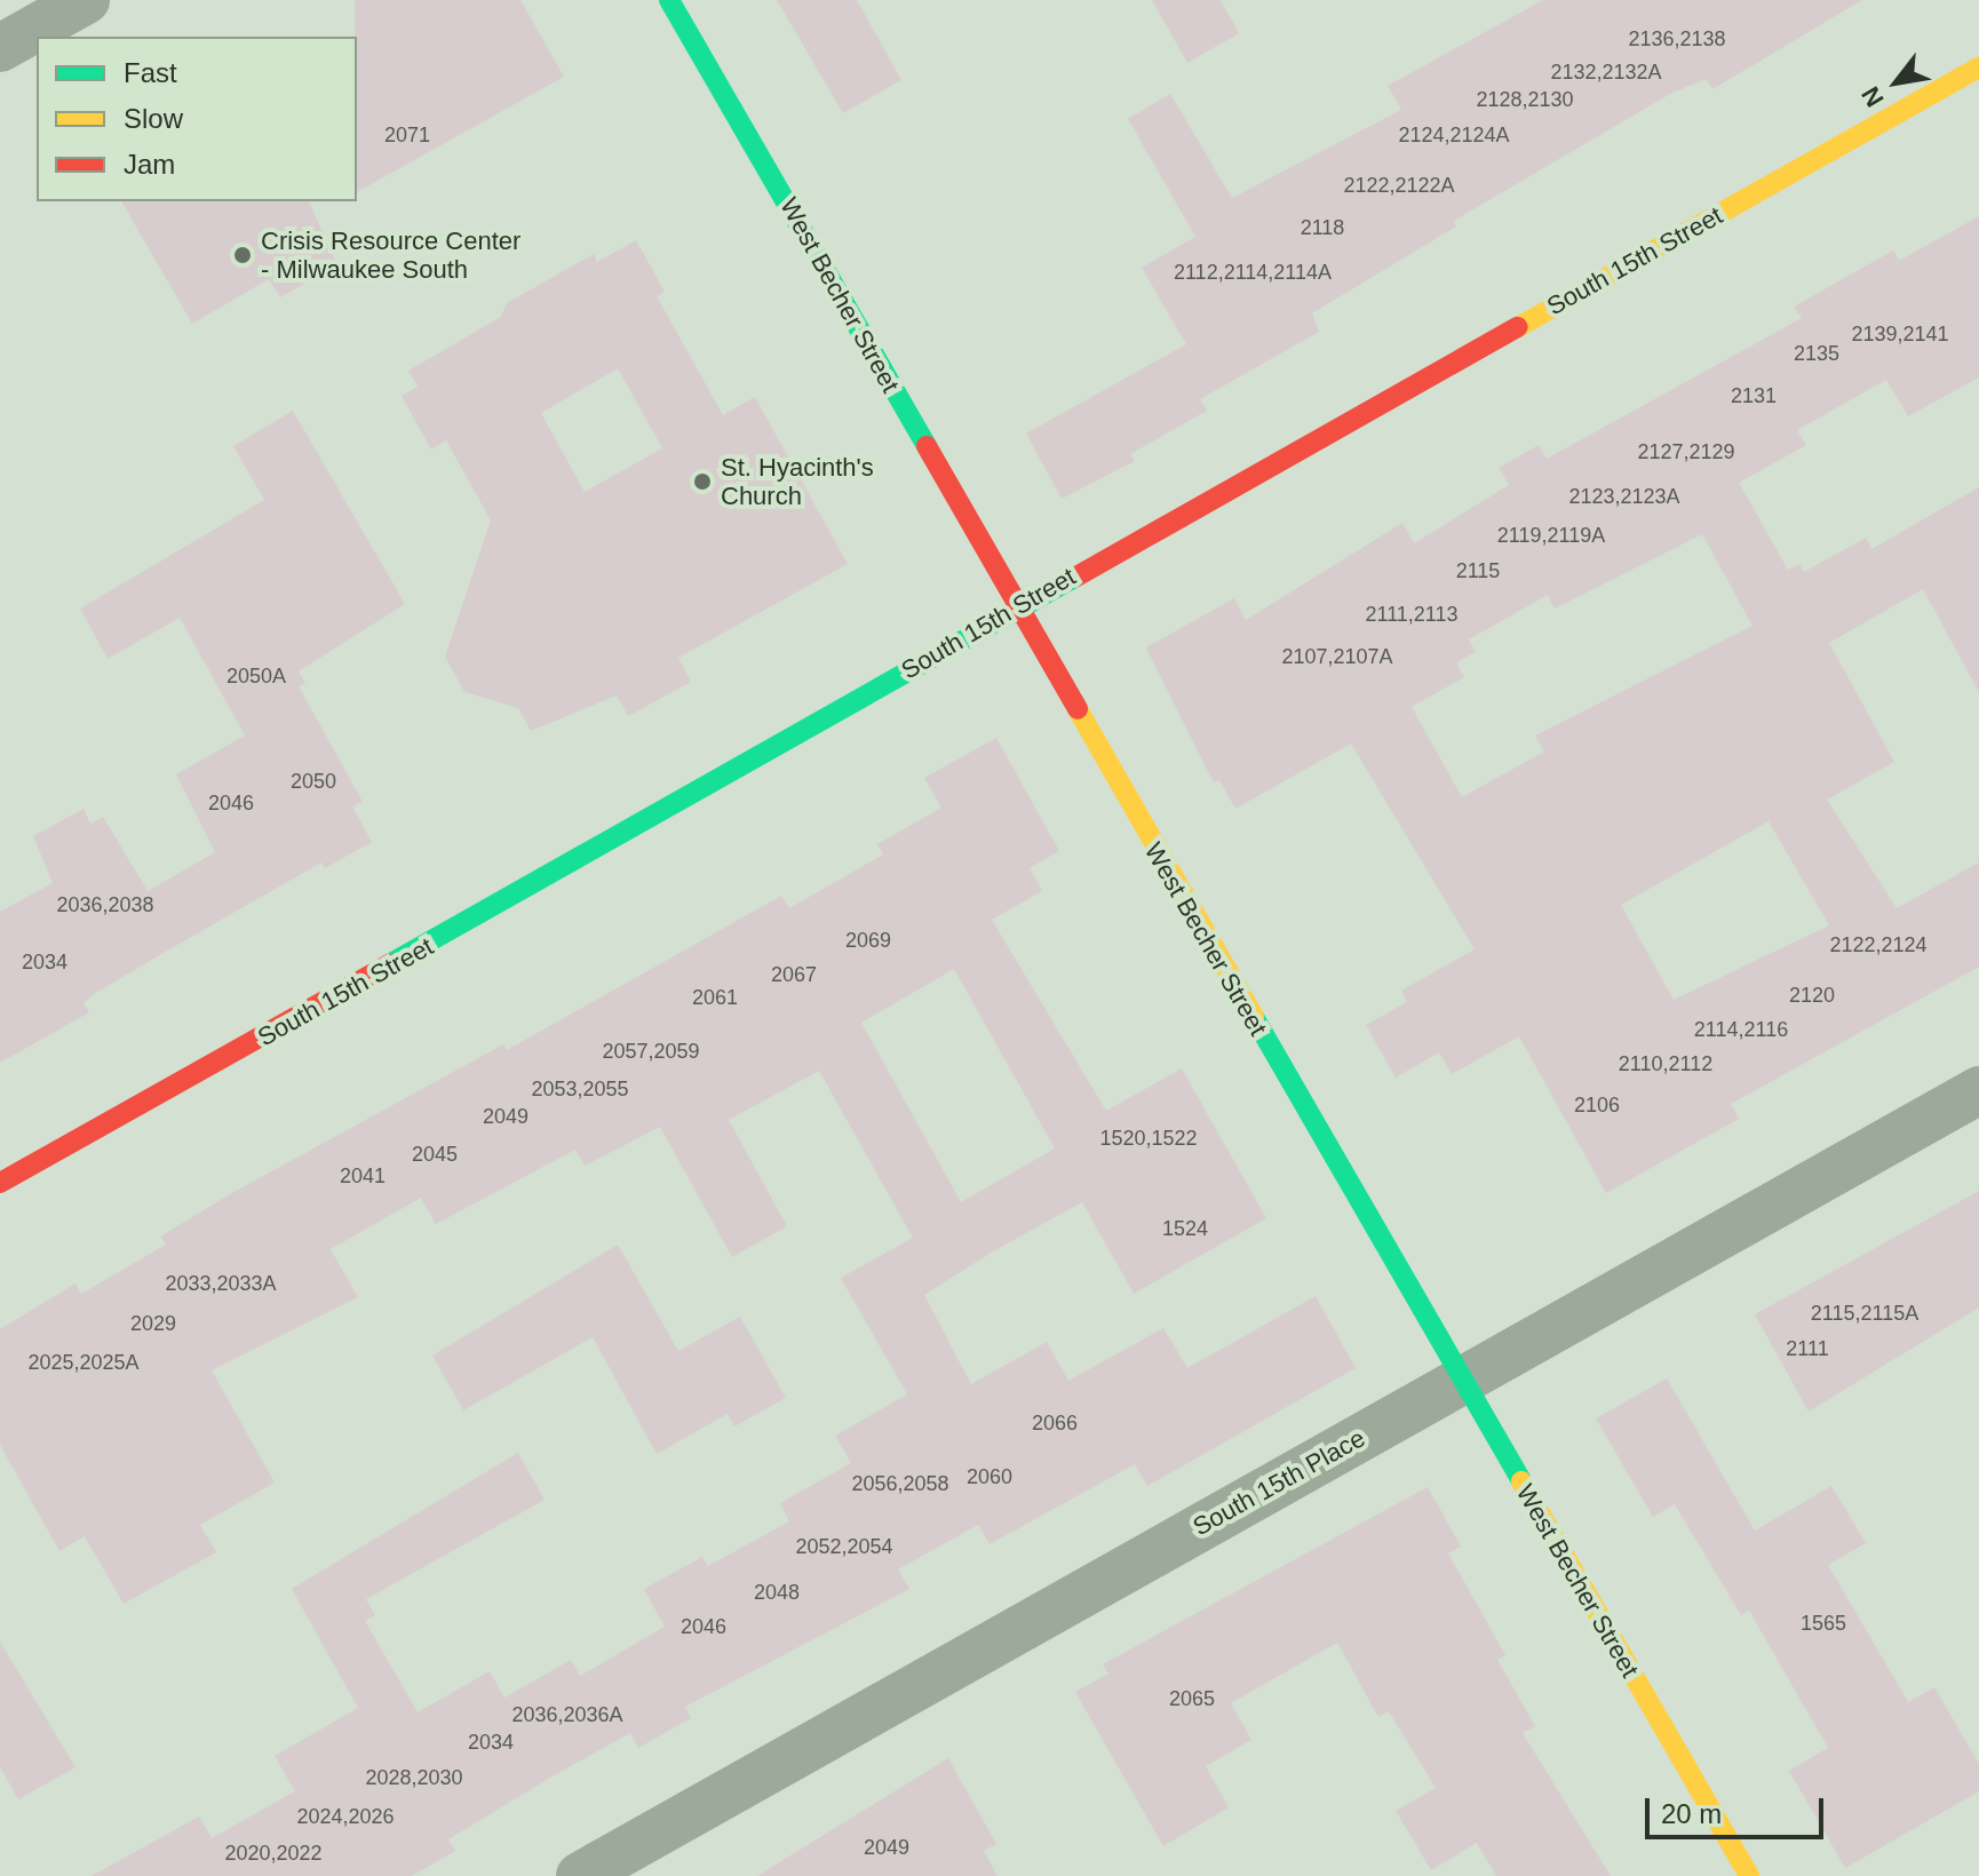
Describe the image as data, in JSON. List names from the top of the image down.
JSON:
{
  "streets": {
    "street": ["South 15th Street", "West Becher Street", "South 15th Place"]
  },
  "crossings": [
    ["South 15th Street", "West Becher Street"],
    ["West Becher Street", "South 15th Place"]
  ],
  "places": ["Crisis Resource Center - Milwaukee South", "St. Hyacinth's Church"],
  "house_numbers": [
    "2136,2138",
    "2132,2132A",
    "2128,2130",
    "2071",
    "2124,2124A",
    "2122,2122A",
    "2118",
    "2112,2114,2114A",
    "2139,2141",
    "2135",
    "2131",
    "2127,2129",
    "2123,2123A",
    "2119,2119A",
    "2115",
    "2111,2113",
    "2107,2107A",
    "2050A",
    "2050",
    "2046",
    "2036,2038",
    "2069",
    "2122,2124",
    "2034",
    "2067",
    "2120",
    "2061",
    "2114,2116",
    "2057,2059",
    "2110,2112",
    "2053,2055",
    "2106",
    "2049",
    "1520,1522",
    "2045",
    "2041",
    "1524",
    "2033,2033A",
    "2115,2115A",
    "2029",
    "2111",
    "2025,2025A",
    "2066",
    "2060",
    "2056,2058",
    "2052,2054",
    "2048",
    "1565",
    "2046",
    "2065",
    "2036,2036A",
    "2034",
    "2028,2030",
    "2024,2026",
    "2049",
    "2020,2022"
  ],
  "legend": ["Fast", "Slow", "Jam"],
  "scale_bar": "20 m",
  "north": "bottom left"
}
